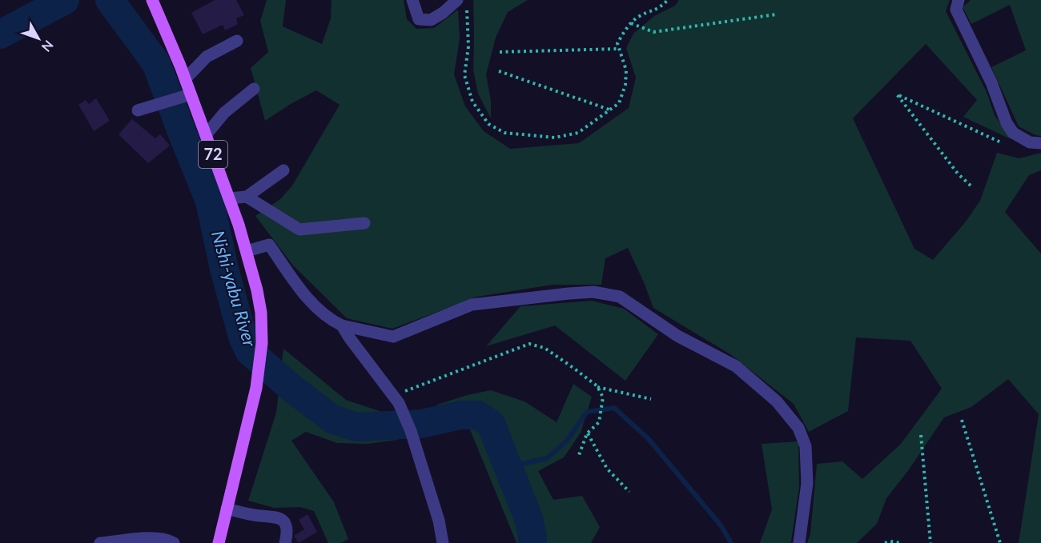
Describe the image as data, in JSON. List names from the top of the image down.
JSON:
{
  "streets": {
    "main road": ["72"]
  },
  "water": ["Nishi-yabu River"],
  "north": "bottom right"
}
